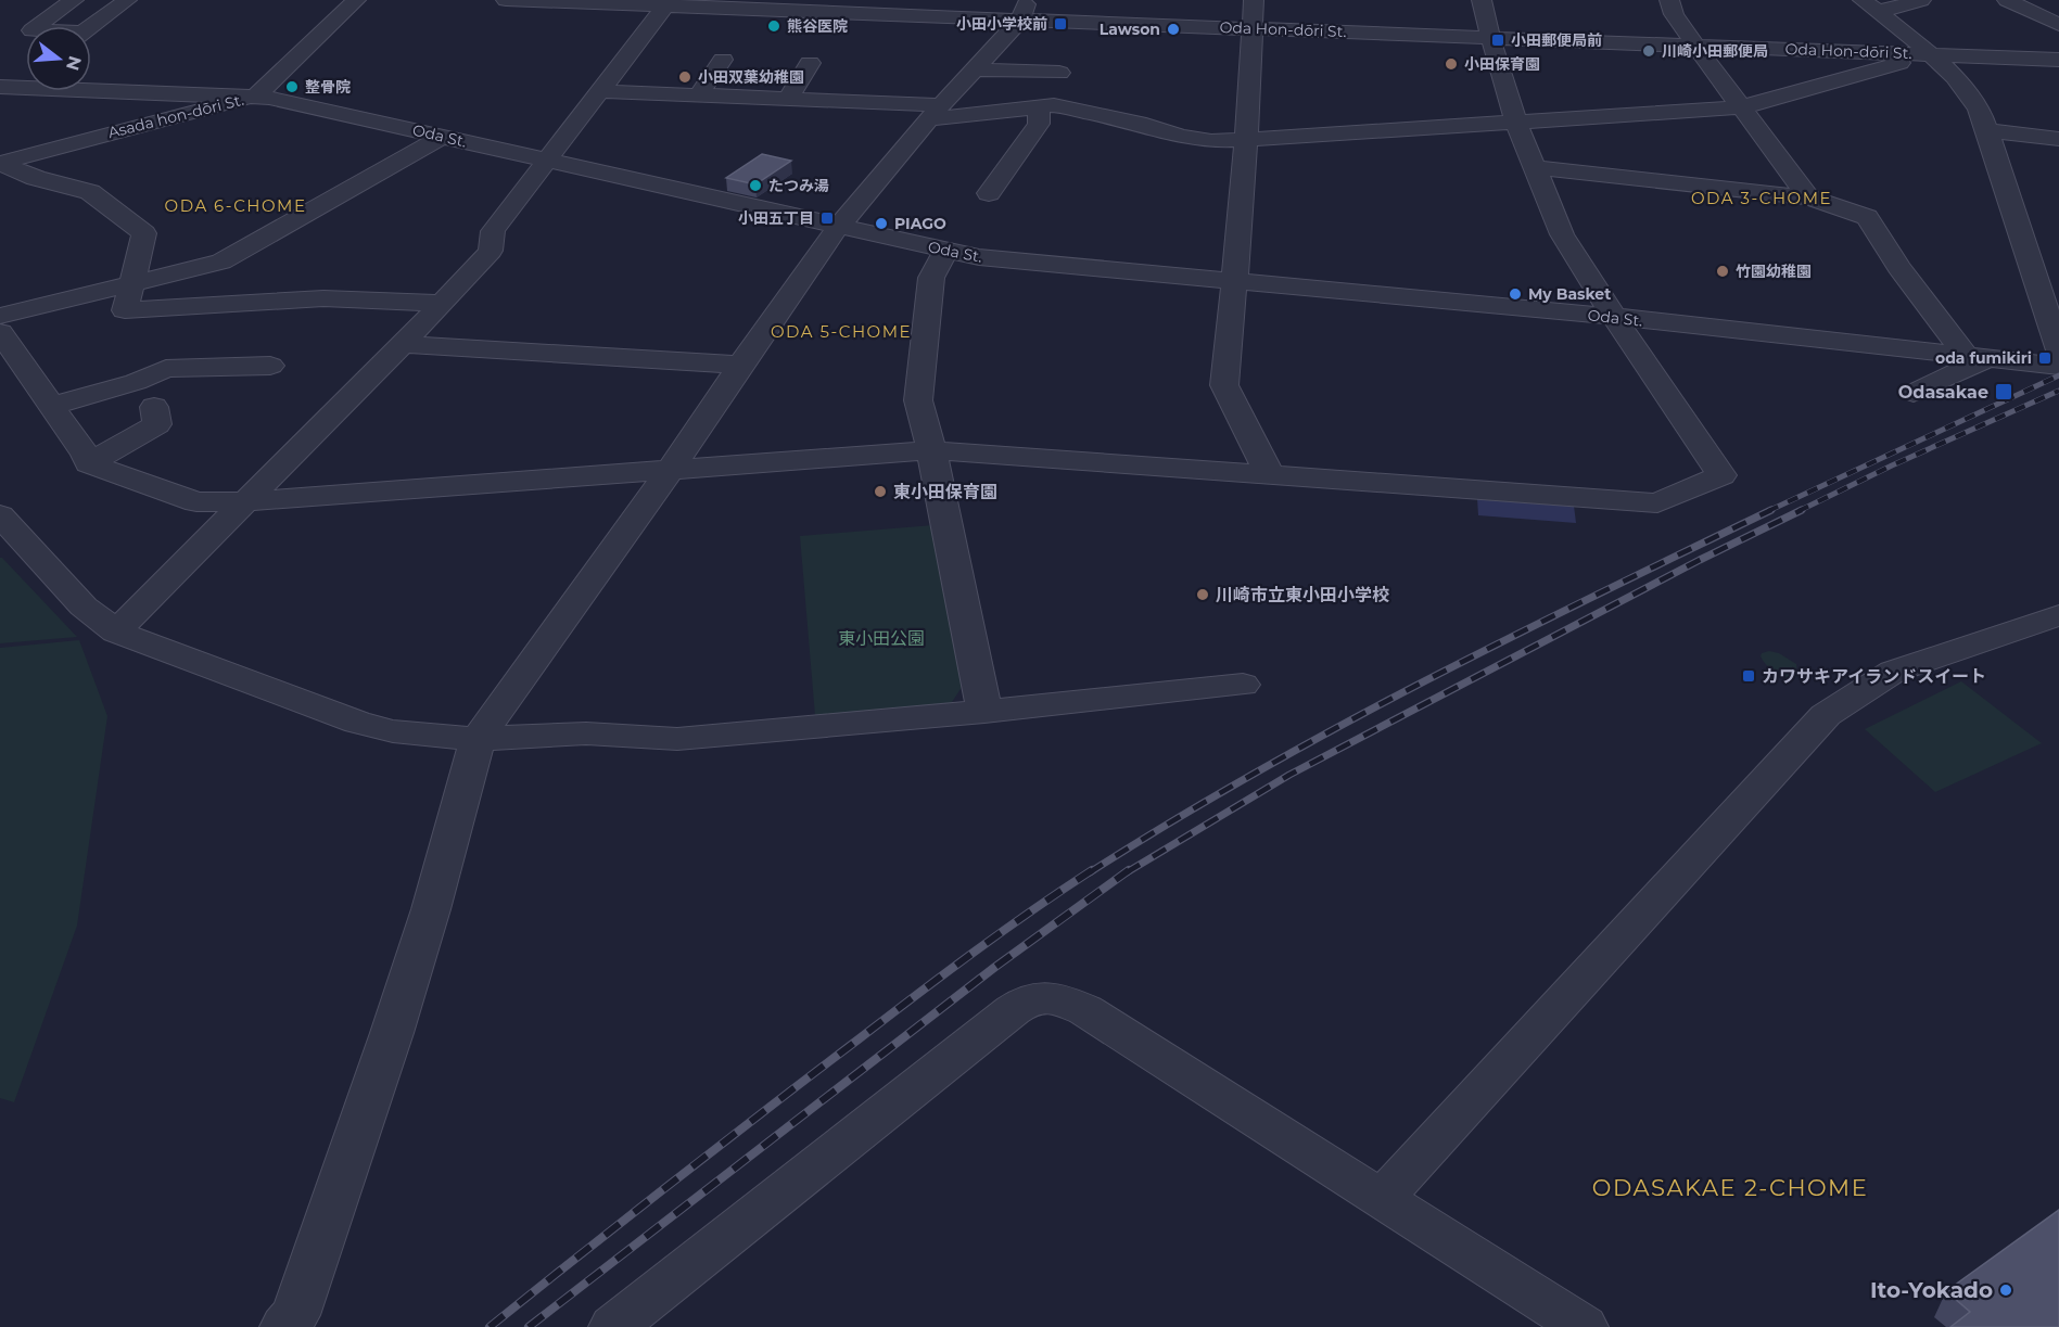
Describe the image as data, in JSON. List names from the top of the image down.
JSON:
{
  "streets": {
    "street": ["Oda Hon-dōri St.", "Asada hon-dōri St.", "Oda St."]
  },
  "crossings": [
    ["Asada hon-dōri St.", "Oda St."]
  ],
  "districts": [
    "ODA 3-CHOME",
    "ODA 6-CHOME",
    "ODA 5-CHOME",
    "ODASAKAE 2-CHOME"
  ],
  "parks": ["東小田公園"],
  "places": {
    "transit": [
      "小田小学校前",
      "小田郵便局前",
      "小田五丁目",
      "oda fumikiri",
      "Odasakae",
      "カワサキアイランドスイート"
    ],
    "other": [
      "熊谷医院",
      "Lawson",
      "川崎小田郵便局",
      "小田保育園",
      "小田双葉幼稚園",
      "整骨院",
      "たつみ湯",
      "PIAGO",
      "竹園幼稚園",
      "My Basket",
      "東小田保育園",
      "川崎市立東小田小学校",
      "Ito-Yokado"
    ]
  },
  "north": "right"
}
